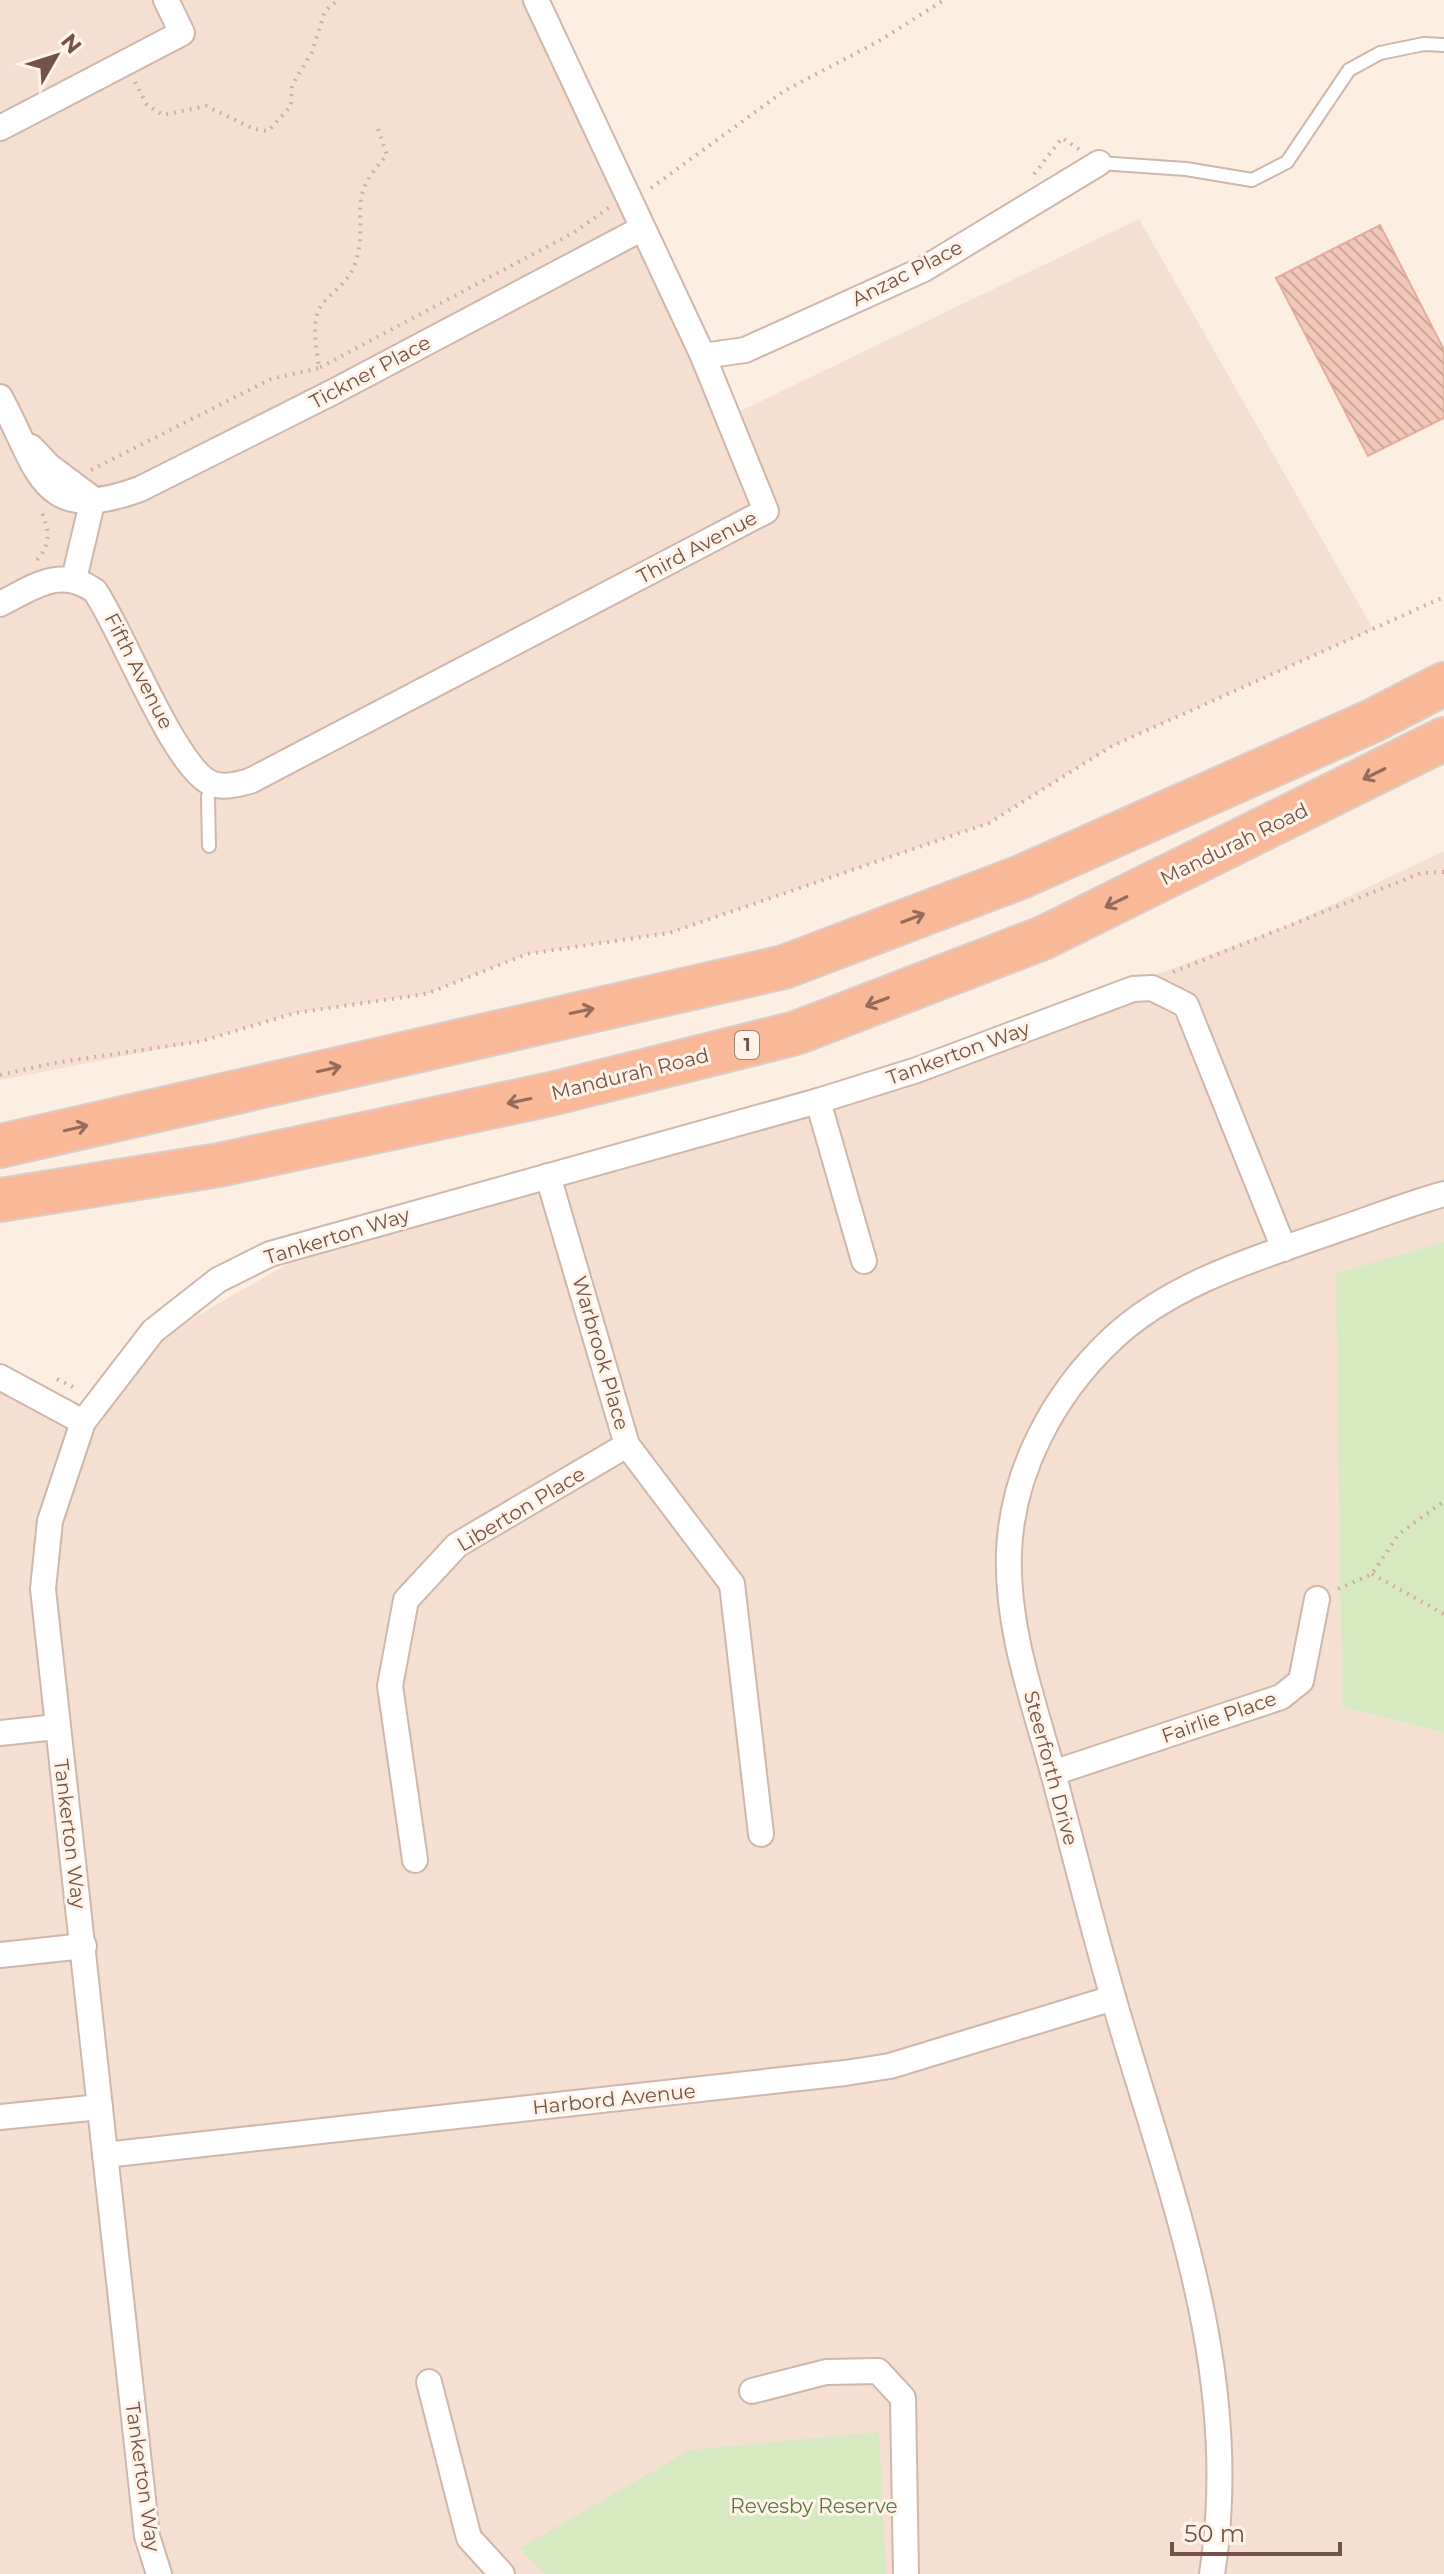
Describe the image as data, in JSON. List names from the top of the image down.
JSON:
{
  "streets": {
    "highway": ["Mandurah Road", "1"],
    "street": [
      "Anzac Place",
      "Tickner Place",
      "Third Avenue",
      "Fifth Avenue",
      "Tankerton Way",
      "Warbrook Place",
      "Liberton Place",
      "Fairlie Place",
      "Steerforth Drive",
      "Harbord Avenue"
    ]
  },
  "crossings": [
    ["Anzac Place", "Third Avenue"],
    ["Tickner Place", "Third Avenue"],
    ["Third Avenue", "Fifth Avenue"],
    ["Tankerton Way", "Warbrook Place"],
    ["Tankerton Way", "Steerforth Drive"],
    ["Tankerton Way", "Harbord Avenue"],
    ["Warbrook Place", "Liberton Place"],
    ["Fairlie Place", "Steerforth Drive"],
    ["Steerforth Drive", "Harbord Avenue"]
  ],
  "parks": ["Revesby Reserve"],
  "scale_bar": "50 m",
  "north": "top right"
}
